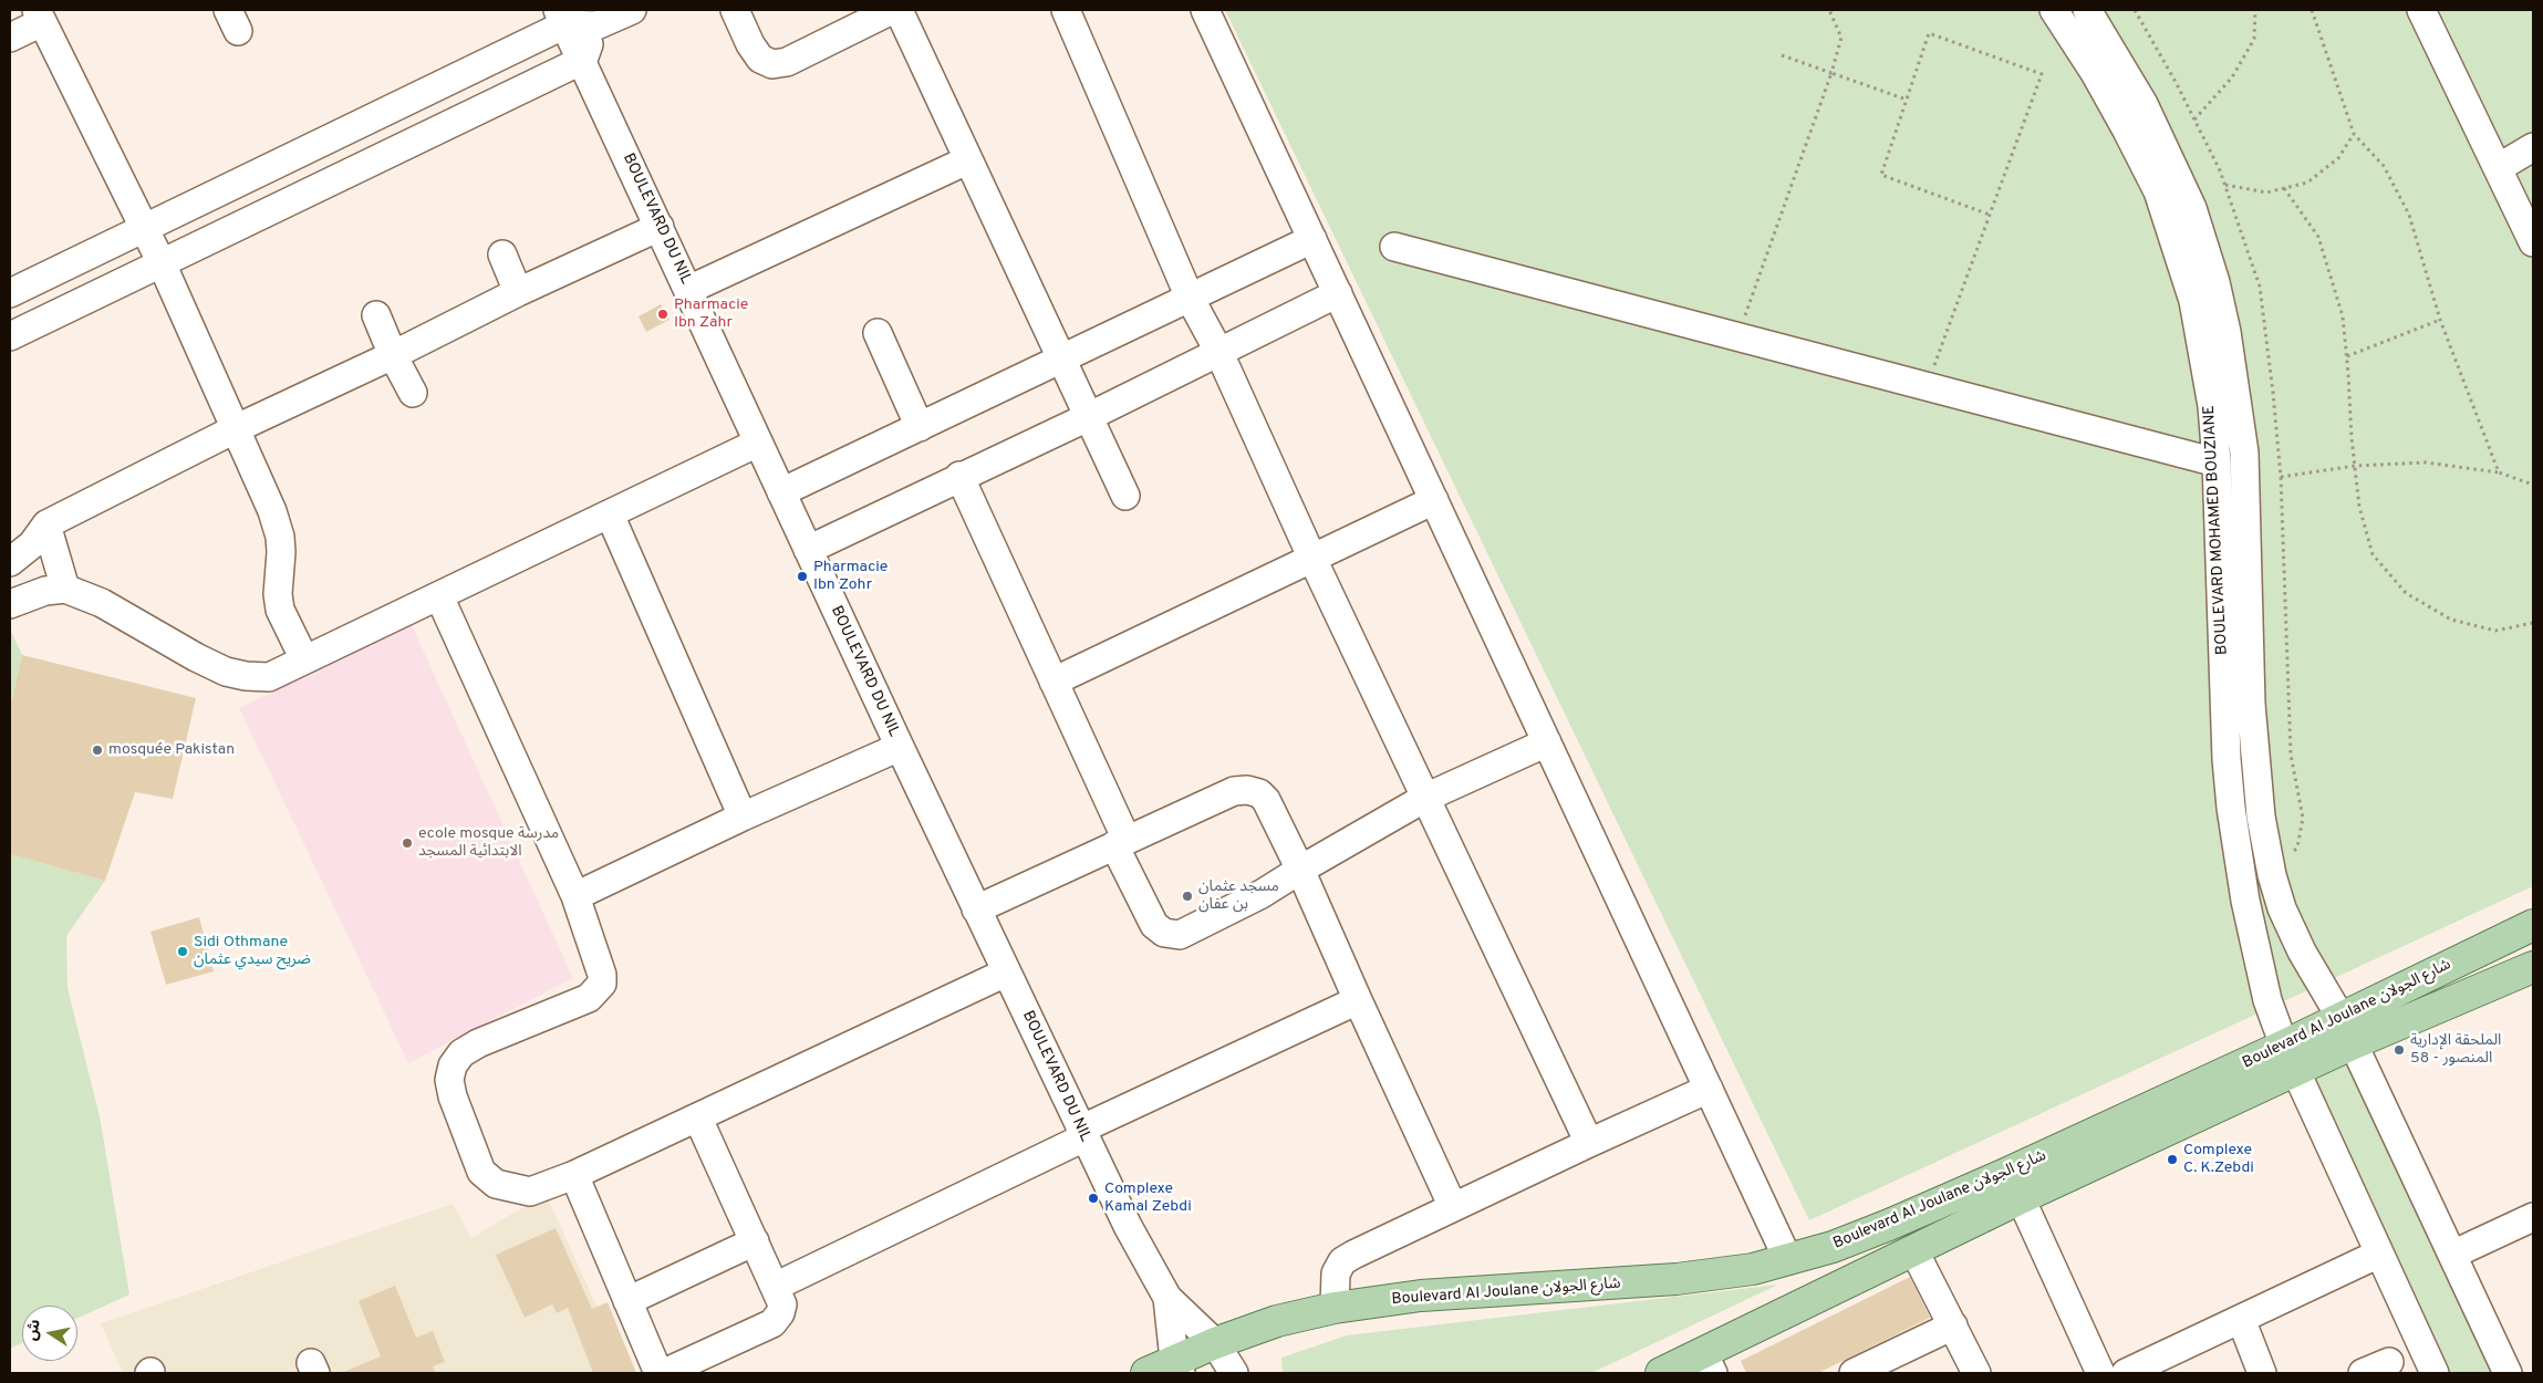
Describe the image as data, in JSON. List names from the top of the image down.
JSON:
{
  "streets": {
    "main road": ["Boulevard Al Joulane شارع الجولان"],
    "street": ["BOULEVARD DU NIL", "BOULEVARD MOHAMED BOUZIANE"]
  },
  "crossings": [
    ["BOULEVARD DU NIL", "Boulevard Al Joulane شارع الجولان"],
    ["BOULEVARD MOHAMED BOUZIANE", "Boulevard Al Joulane شارع الجولان"]
  ],
  "places": [
    "Pharmacie Ibn Zahr",
    "Pharmacie Ibn Zohr",
    "mosquée Pakistan",
    "ecole mosque مدرسة الابتدائية المسجد",
    "مسجد عثمان بن عفان",
    "Sidi Othmane ضريح سيدي عثمان",
    "الملحقة الإدارية 58 - المنصور",
    "Complexe C. K.Zebdi",
    "Complexe Kamal Zebdi"
  ],
  "north": "left"
}
